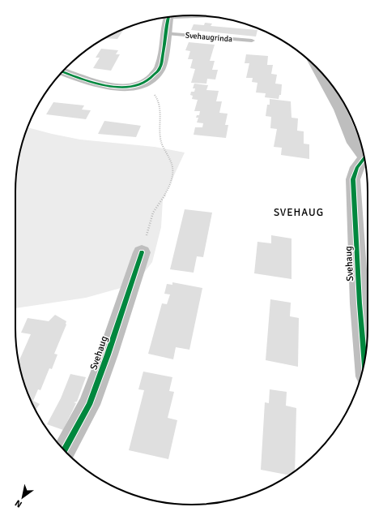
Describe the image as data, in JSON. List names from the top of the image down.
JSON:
{
  "streets": {
    "street": ["Svehaug"],
    "lane": ["Svehaugrinda"]
  },
  "districts": ["SVEHAUG"],
  "north": "bottom left"
}
